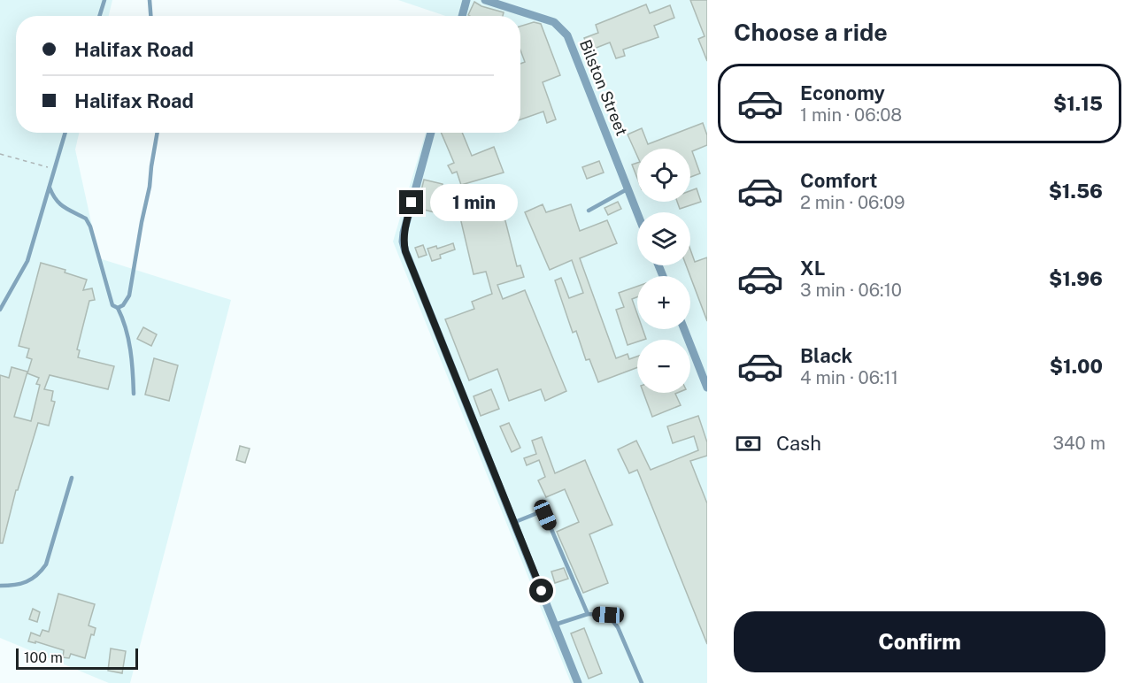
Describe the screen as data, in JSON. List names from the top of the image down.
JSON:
{
  "streets": {
    "street": ["Bilston Street"]
  },
  "scale_bar": "100 m",
  "page": {
    "heading": "Choose a ride",
    "banner": ["Halifax Road", "Halifax Road"],
    "list": [
      {
        "name": "Economy",
        "note": "1 min · 06:08",
        "value": "$1.15"
      },
      {
        "name": "Comfort",
        "note": "2 min · 06:09",
        "value": "$1.56"
      },
      {
        "name": "XL",
        "note": "3 min · 06:10",
        "value": "$1.96"
      },
      {
        "name": "Black",
        "note": "4 min · 06:11",
        "value": "$1.00"
      }
    ],
    "map_buttons": ["+", "−"],
    "bubble": "1 min",
    "pay": ["Cash", "340 m"],
    "buttons": "Confirm",
    "scale": "100 m"
  }
}
